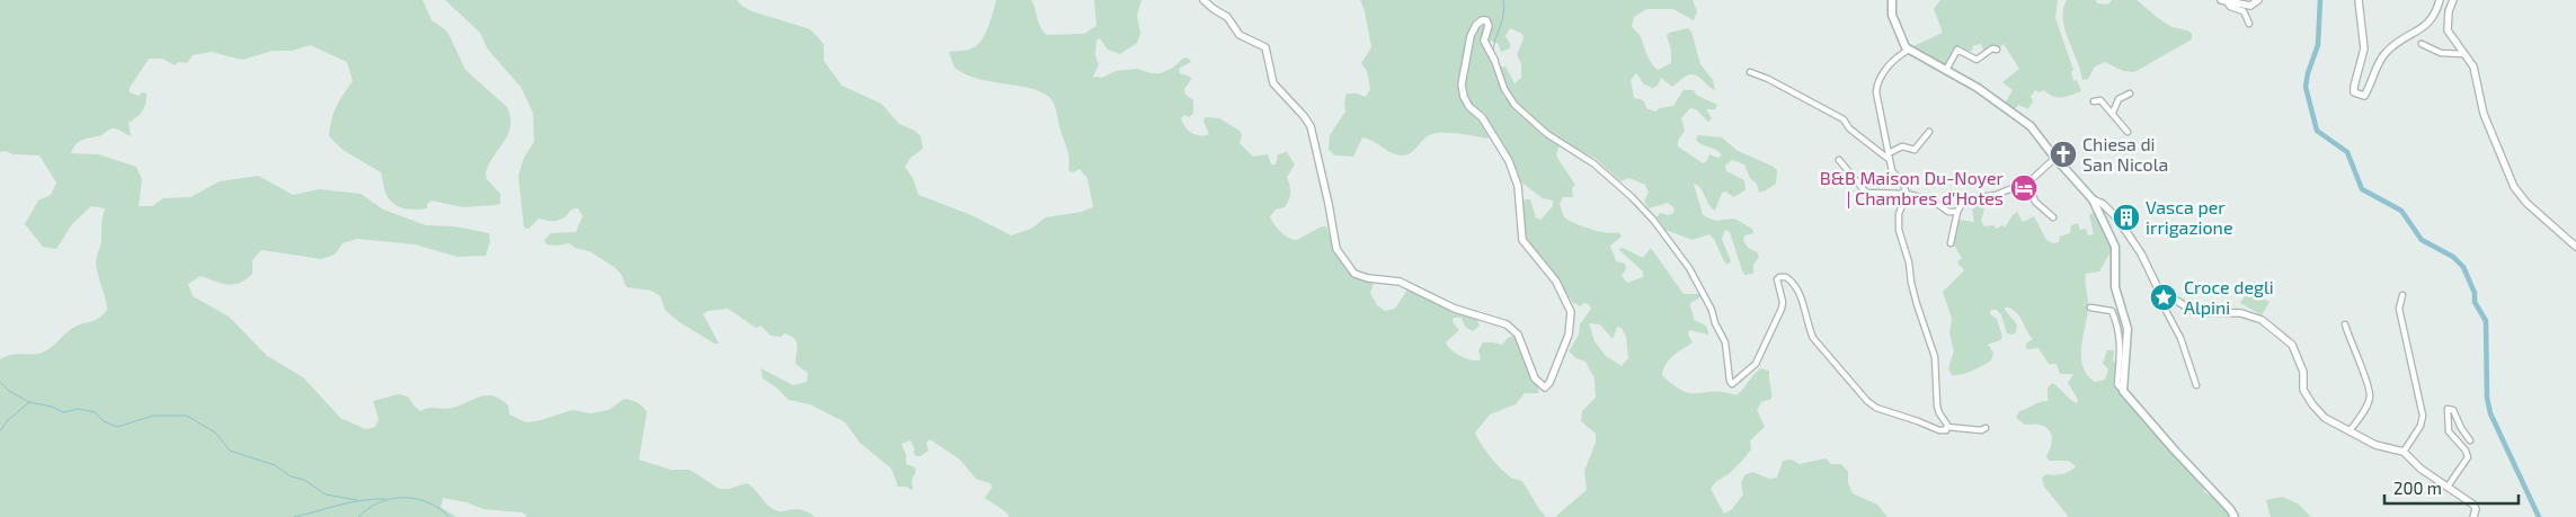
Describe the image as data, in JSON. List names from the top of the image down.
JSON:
{
  "places": {
    "church": ["Chiesa di San Nicola"],
    "hotel": ["B&B Maison Du-Noyer | Chambres d'Hotes"],
    "building": ["Vasca per irrigazione"],
    "place": ["Croce degli Alpini"]
  },
  "scale_bar": "200 m"
}
